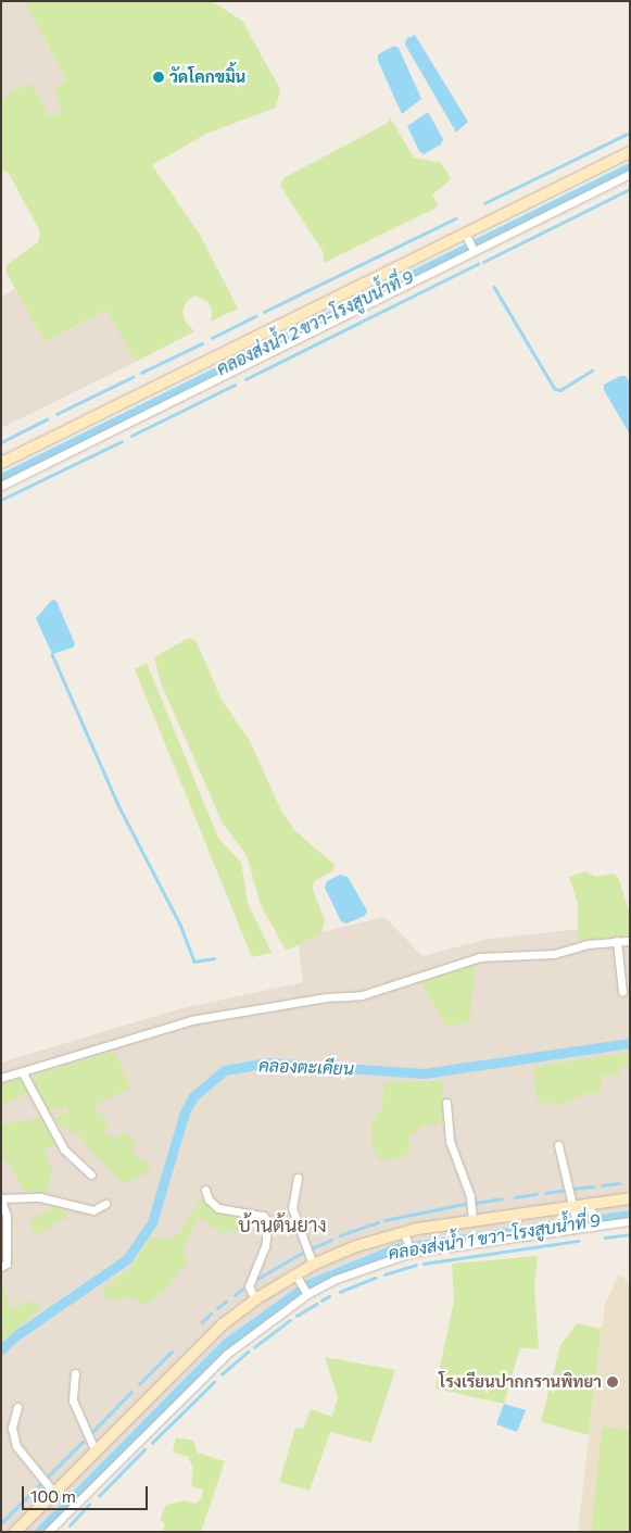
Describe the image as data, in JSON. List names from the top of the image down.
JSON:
{
  "districts": ["บ้านต้นยาง"],
  "water": ["คลองส่งน้ำ 2 ขวา-โรงสูบน้ำที่ 9", "คลองตะเคียน", "คลองส่งน้ำ 1 ขวา-โรงสูบน้ำที่ 9"],
  "places": ["วัดโคกขมิ้น", "โรงเรียนปากกรานพิทยา"],
  "scale_bar": "100 m"
}
